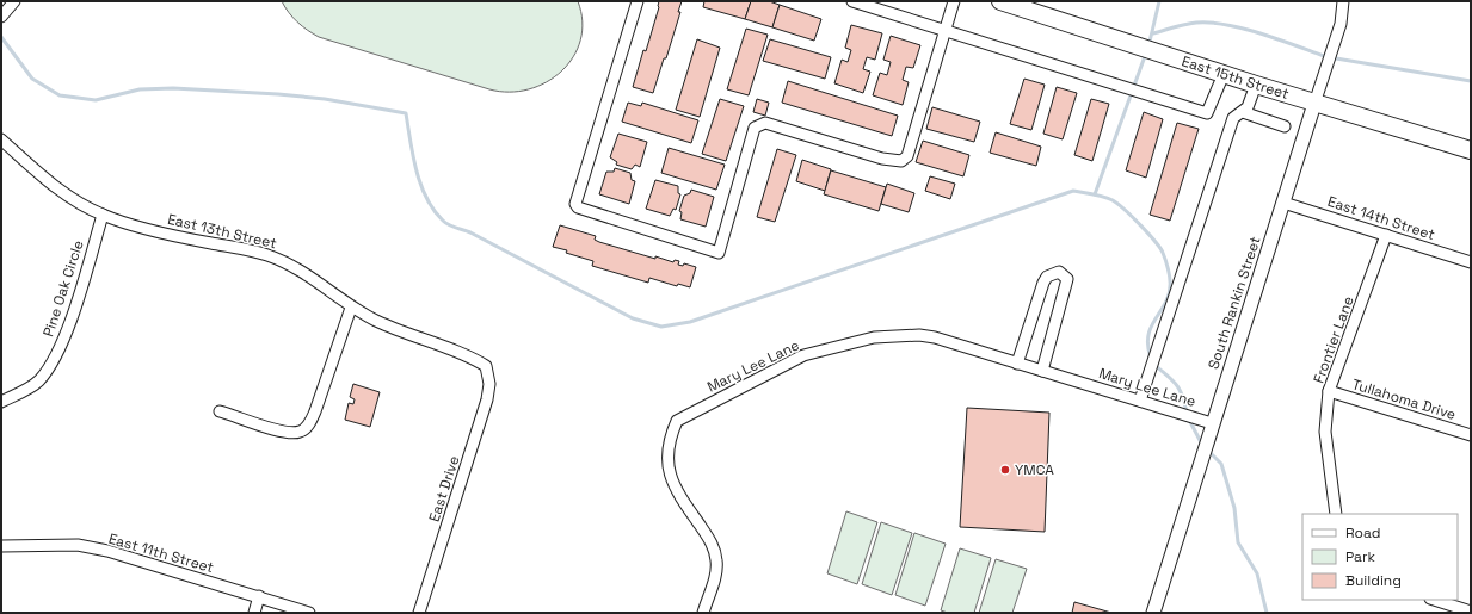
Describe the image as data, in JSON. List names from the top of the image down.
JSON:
{
  "streets": {
    "main road": ["East 15th Street"],
    "street": [
      "East 14th Street",
      "East 13th Street",
      "Pine Oak Circle",
      "South Rankin Street",
      "Frontier Lane",
      "Mary Lee Lane",
      "Tullahoma Drive",
      "East Drive",
      "East 11th Street"
    ]
  },
  "crossings": [
    ["East 15th Street", "South Rankin Street"],
    ["East 14th Street", "South Rankin Street"],
    ["East 14th Street", "Frontier Lane"],
    ["East 13th Street", "Pine Oak Circle"],
    ["East 13th Street", "East Drive"],
    ["South Rankin Street", "Mary Lee Lane"],
    ["Frontier Lane", "Tullahoma Drive"]
  ],
  "places": ["YMCA"],
  "legend": ["Road", "Park", "Building"]
}
